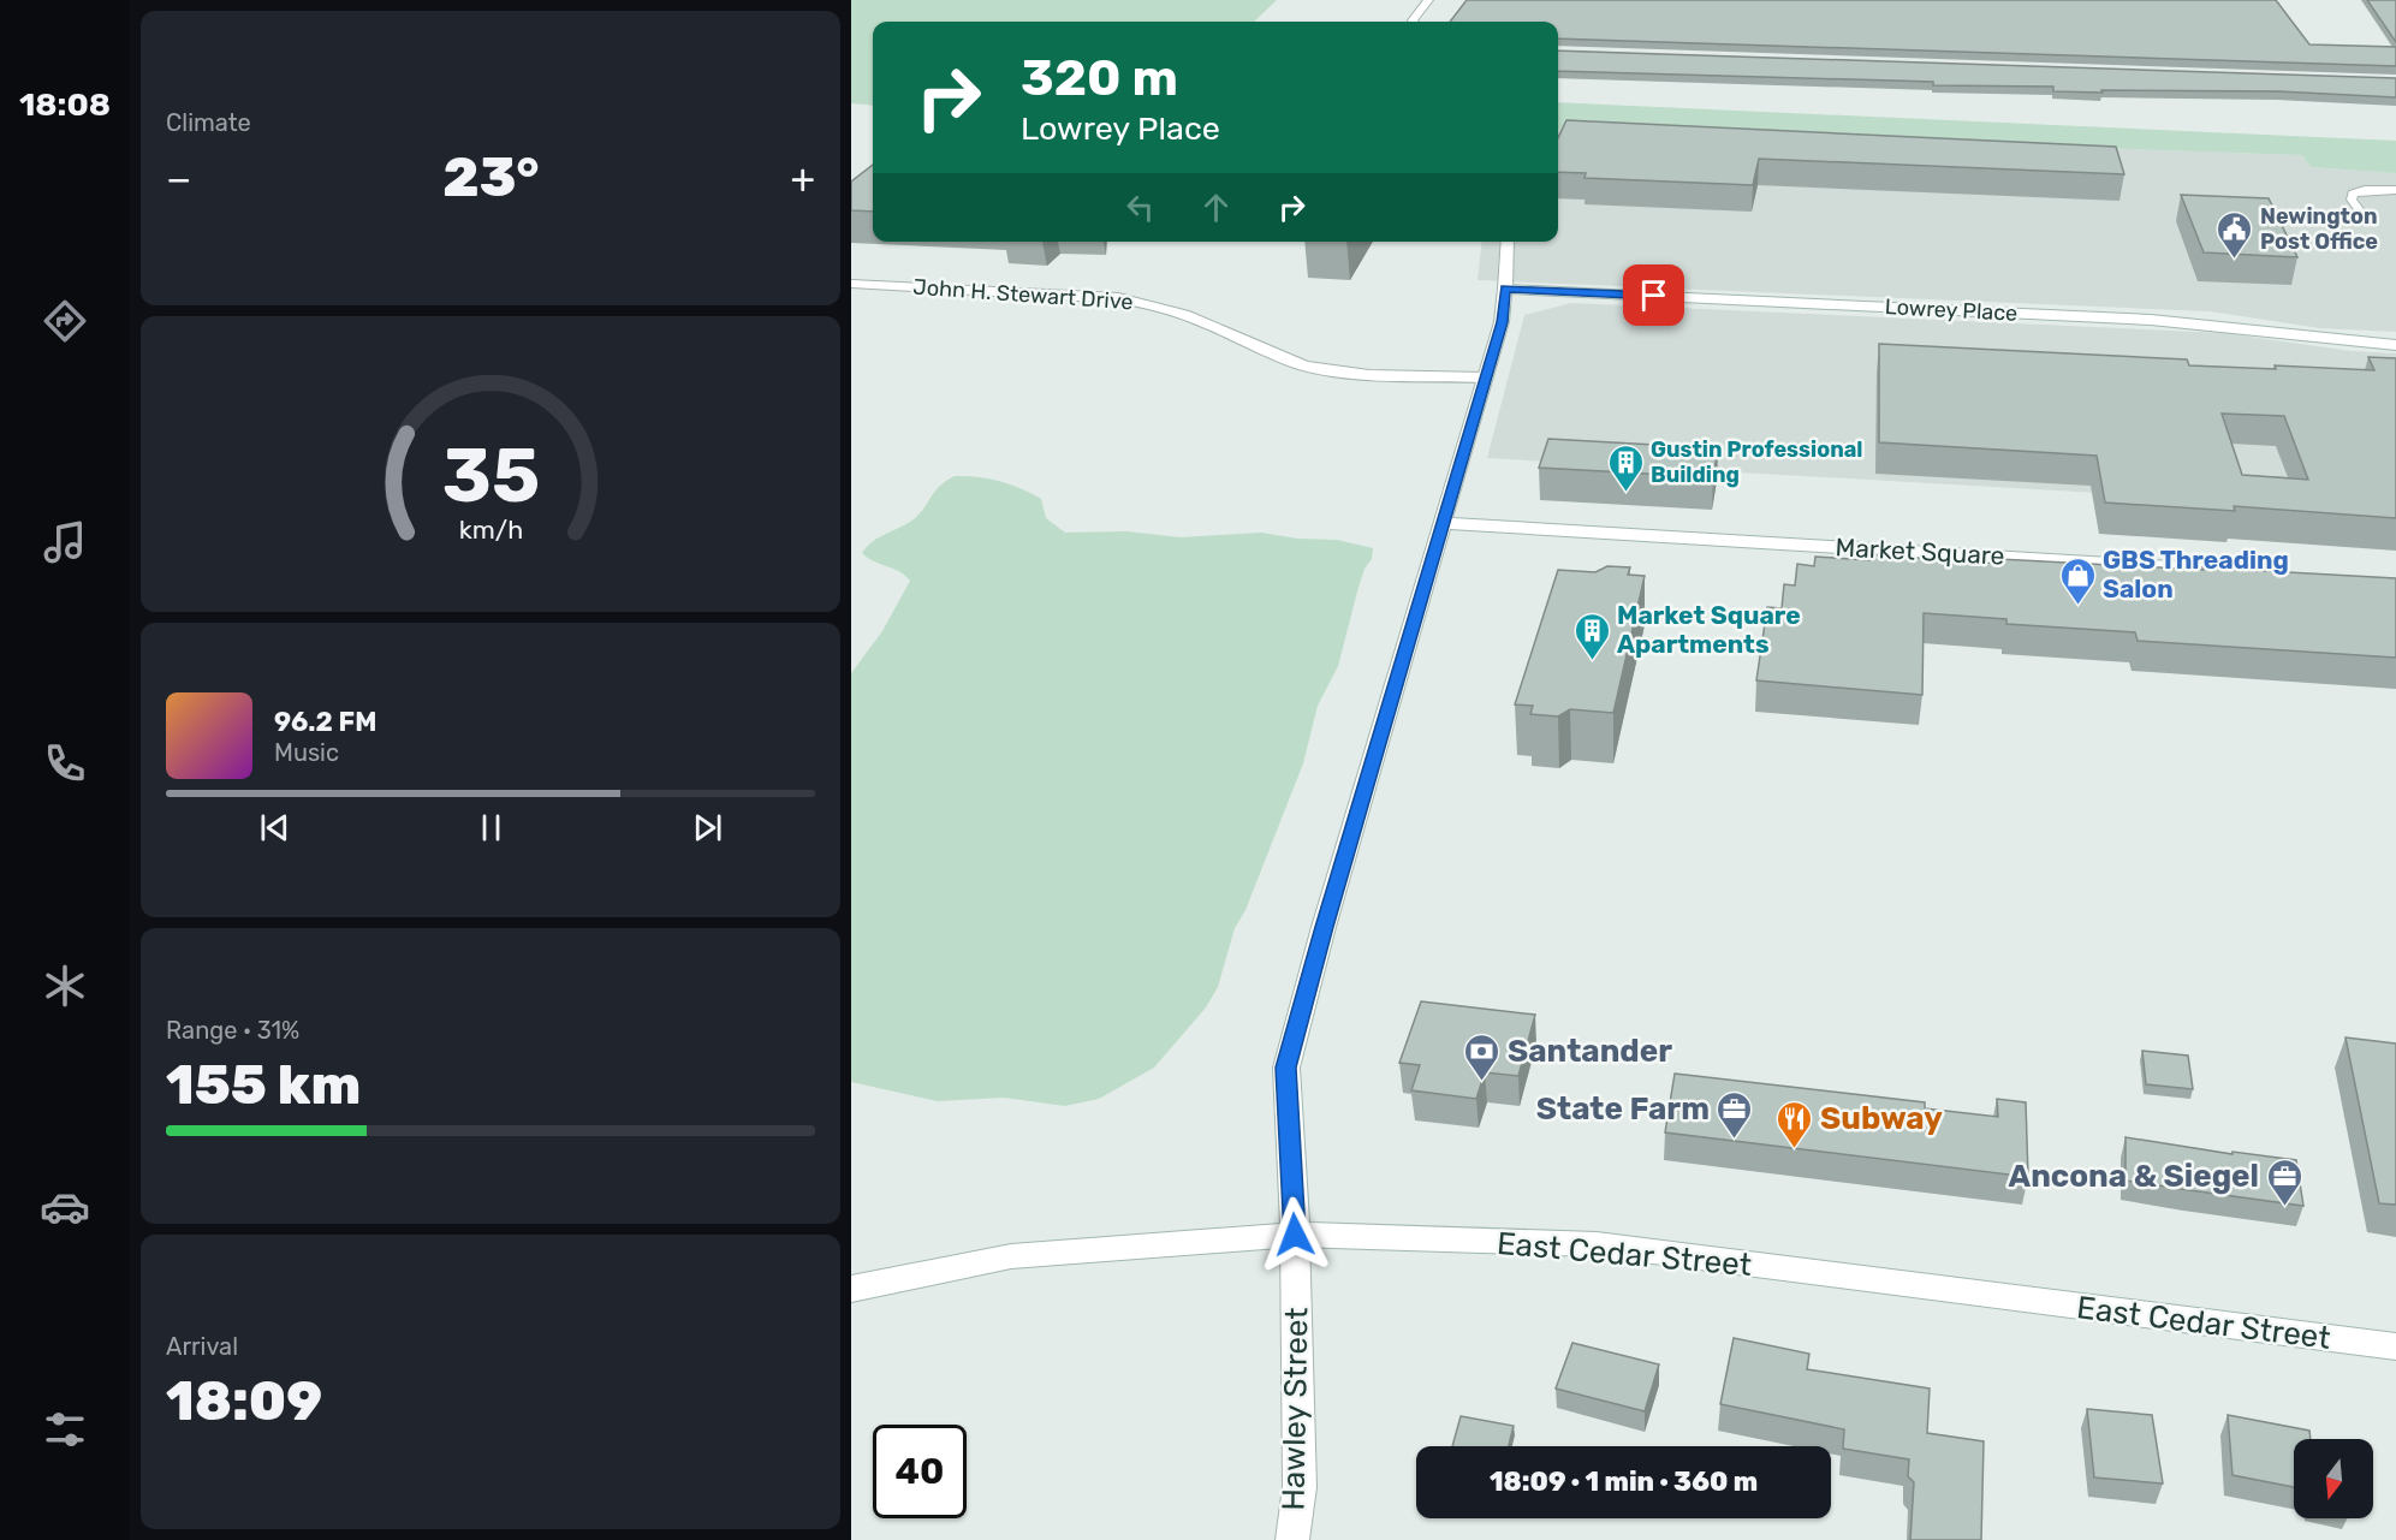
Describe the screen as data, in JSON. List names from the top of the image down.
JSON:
{
  "streets": {
    "street": [
      "John H. Stewart Drive",
      "Lowrey Place",
      "Market Square",
      "East Cedar Street",
      "Hawley Street"
    ]
  },
  "crossings": [
    ["John H. Stewart Drive", "Hawley Street"],
    ["Lowrey Place", "Hawley Street"],
    ["Market Square", "Hawley Street"],
    ["East Cedar Street", "Hawley Street"]
  ],
  "places": {
    "public building": ["Newington Post Office"],
    "building": ["Gustin Professional Building", "Market Square Apartments"],
    "shop": ["GBS Threading Salon"],
    "bank": ["Santander"],
    "office": ["State Farm", "Ancona & Siegel"],
    "restaurant": ["Subway"]
  },
  "north": "bottom",
  "page": {
    "tabs": "18:08",
    "tile": [
      "Climate",
      ["Range · 31%", "155 km"],
      ["Arrival", "18:09"]
    ],
    "turn": ["320 m", "Lowrey Place"],
    "heat": ["−", "23°", "+"],
    "song": ["96.2 FM", "Music"],
    "limit": "40",
    "trip": "18:09 · 1 min · 360 m",
    "gauge": ["35", "km/h"]
  }
}
